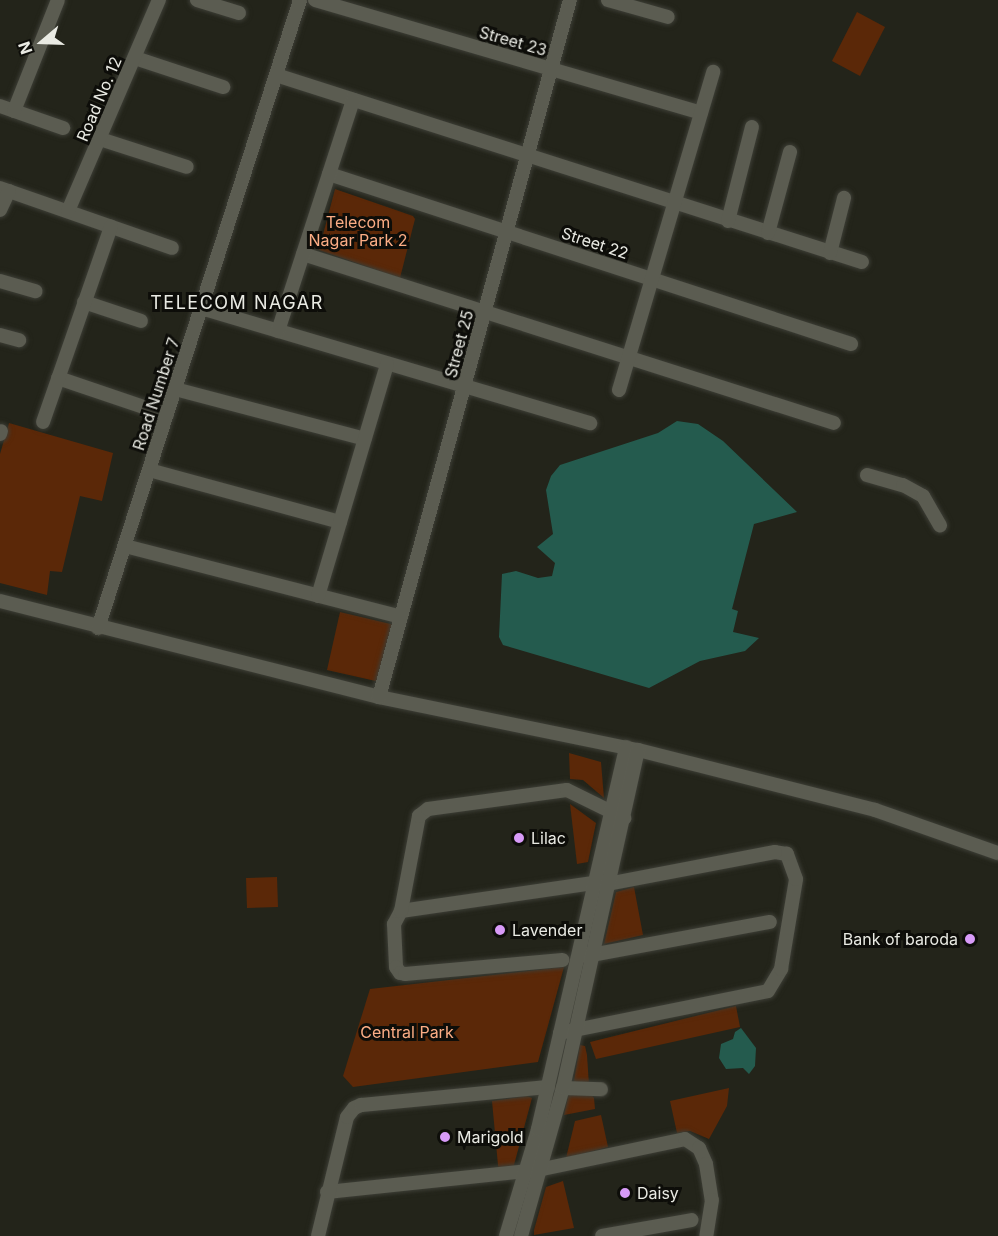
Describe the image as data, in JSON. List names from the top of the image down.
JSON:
{
  "streets": {
    "street": [
      "Street 23",
      "Road No. 12",
      "Street 22",
      "Street 25",
      "Road Number 7"
    ]
  },
  "crossings": [
    ["Street 23", "Street 25"],
    ["Street 22", "Street 25"]
  ],
  "districts": ["TELECOM NAGAR"],
  "parks": ["Telecom Nagar Park 2", "Central Park"],
  "places": [
    "Lilac",
    "Lavender",
    "Bank of baroda",
    "Marigold",
    "Daisy"
  ],
  "north": "left"
}
